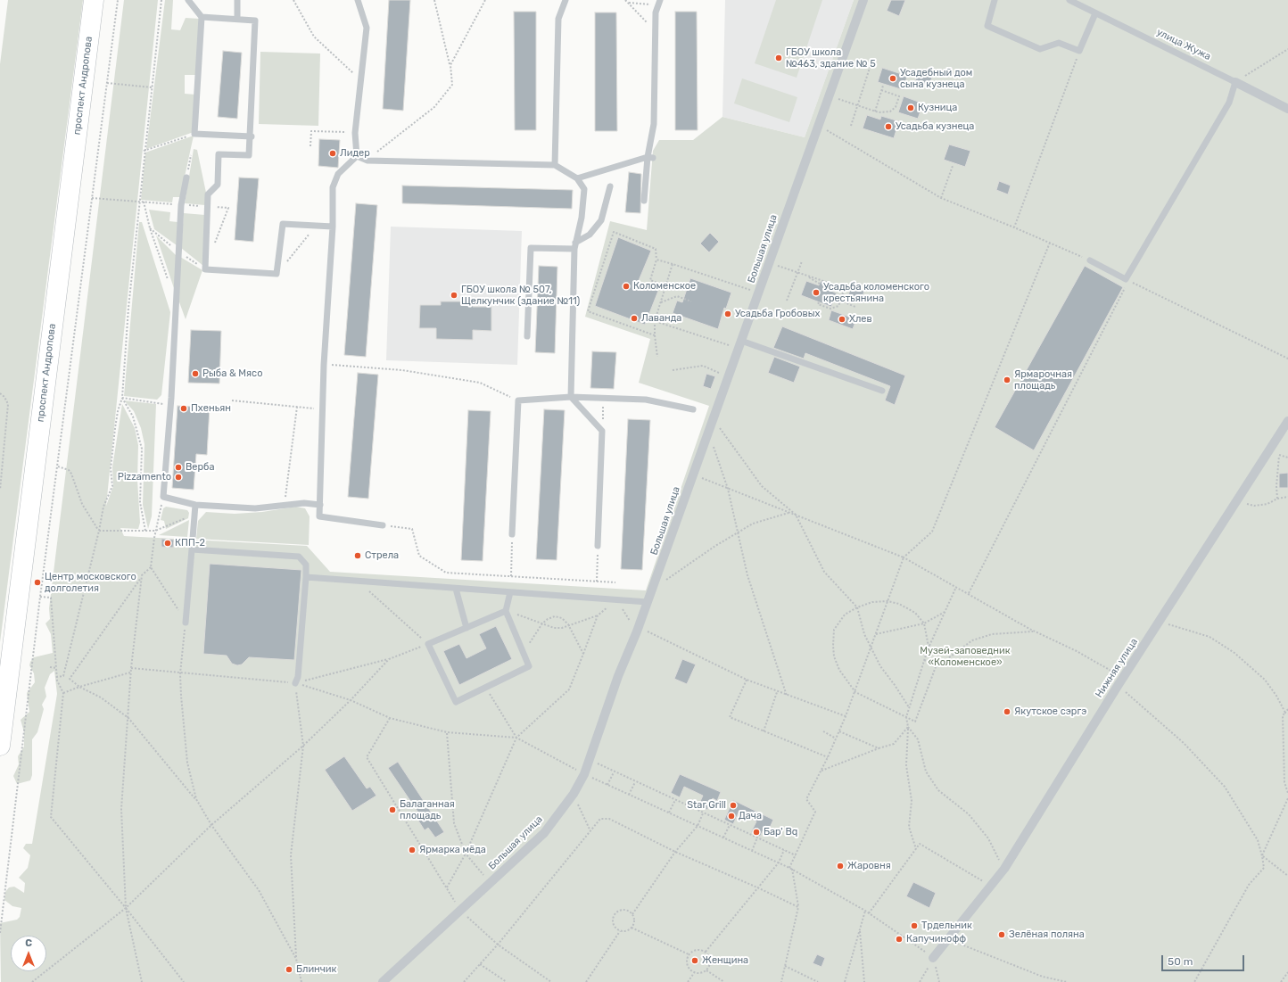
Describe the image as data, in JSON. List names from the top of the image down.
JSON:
{
  "streets": {
    "main road": ["проспект Андропова"],
    "street": ["улица Жужа", "Большая улица", "Нижняя улица"]
  },
  "parks": ["Музей-заповедник «Коломенское»"],
  "places": [
    "ГБОУ школа №463, здание № 5",
    "Усадебный дом сына кузнеца",
    "Кузница",
    "Усадьба кузнеца",
    "Лидер",
    "Коломенское",
    "Усадьба коломенского крестьянина",
    "ГБОУ школа № 507, Щелкунчик (здание №11)",
    "Усадьба Гробовых",
    "Лаванда",
    "Хлев",
    "Рыба & Мясо",
    "Ярмарочная площадь",
    "Пхеньян",
    "Верба",
    "Pizzamento",
    "КПП-2",
    "Стрела",
    "Центр московского долголетия",
    "Якутское сэргэ",
    "Star Grill",
    "Балаганная площадь",
    "Дача",
    "Бар' Bq",
    "Ярмарка мёда",
    "Жаровня",
    "Трдельник",
    "Зелёная поляна",
    "Капучинофф",
    "Женщина",
    "Блинчик"
  ],
  "scale_bar": "50 m",
  "north": "top"
}
